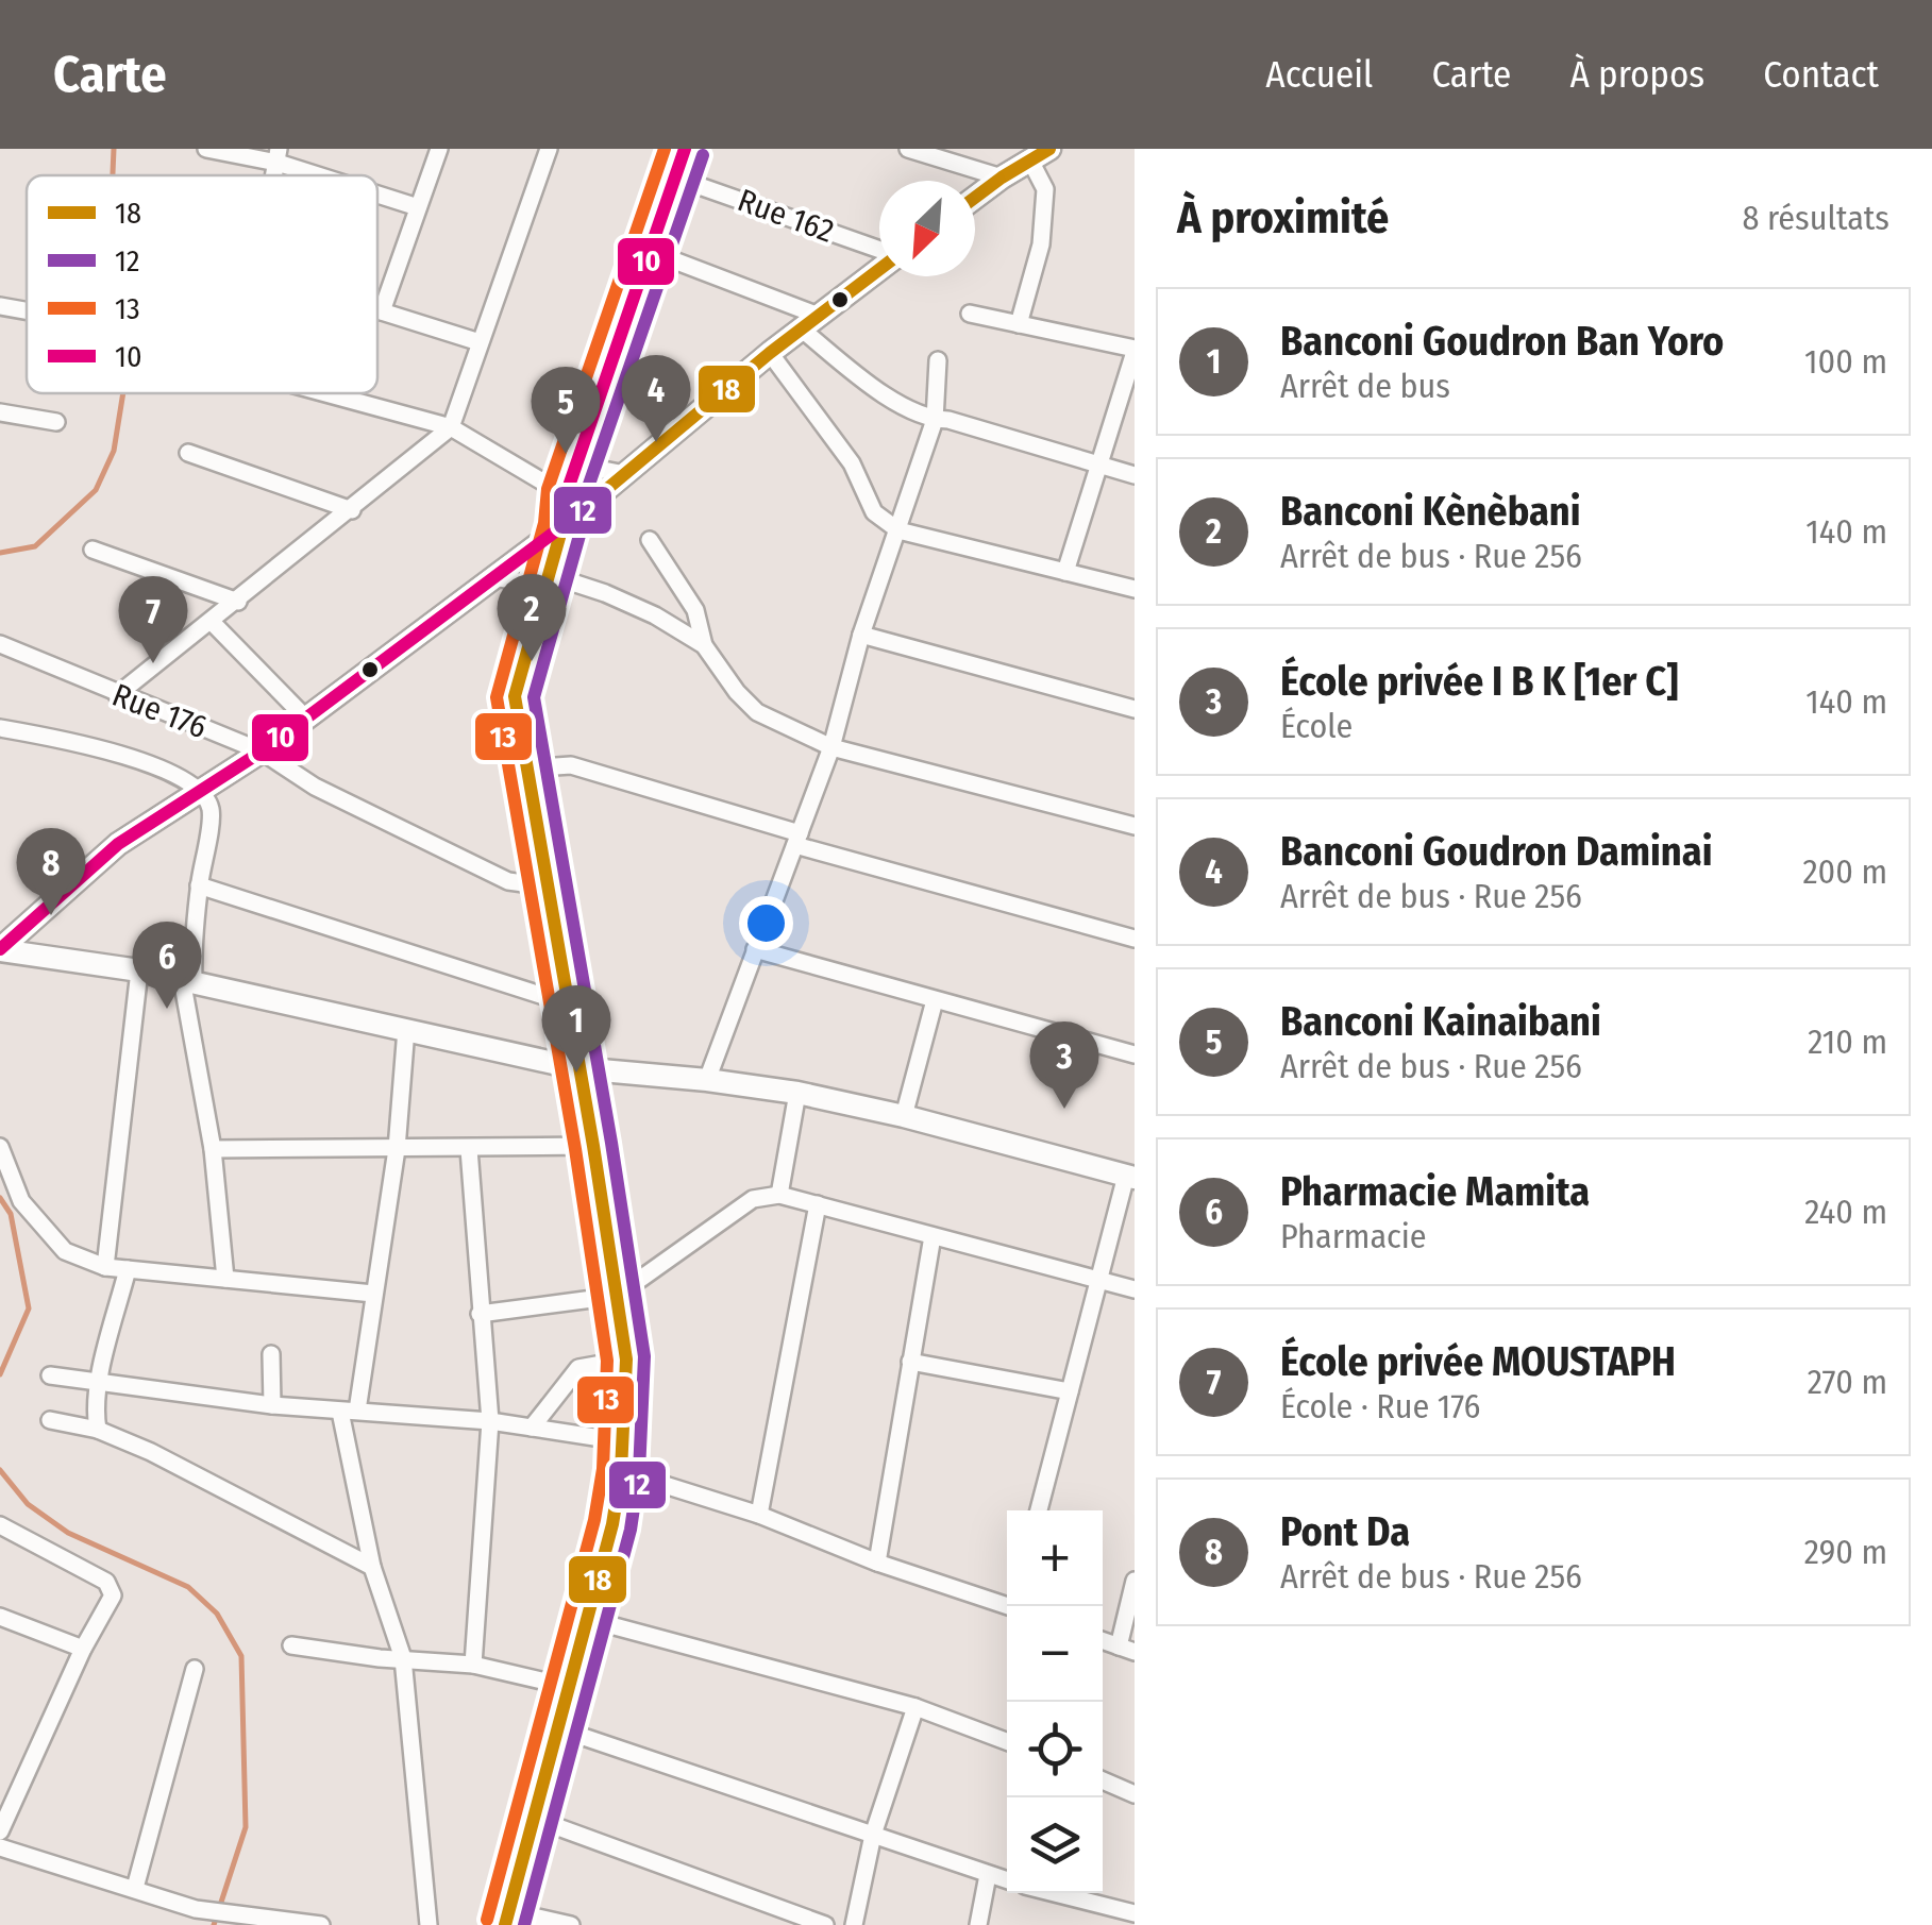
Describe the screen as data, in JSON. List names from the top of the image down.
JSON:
{
  "streets": {
    "street": ["Rue 162", "Rue 176"]
  },
  "lines": [
    "transit line 18",
    "transit line 13",
    "transit line 10",
    "transit line 12"
  ],
  "legend": [
    "18",
    "12",
    "13",
    "10"
  ],
  "north": "bottom left",
  "page": {
    "header": "Carte",
    "nav": [
      "Accueil",
      "Carte",
      "À propos",
      "Contact"
    ],
    "heading": ["À proximité", "8 résultats"],
    "list": [
      {
        "mark": "1",
        "name": "Banconi Goudron Ban Yoro",
        "note": "Arrêt de bus",
        "value": "100 m"
      },
      {
        "mark": "2",
        "name": "Banconi Kènèbani",
        "note": "Arrêt de bus · Rue 256",
        "value": "140 m"
      },
      {
        "mark": "3",
        "name": "École privée I B K [1er C]",
        "note": "École",
        "value": "140 m"
      },
      {
        "mark": "4",
        "name": "Banconi Goudron Daminai",
        "note": "Arrêt de bus · Rue 256",
        "value": "200 m"
      },
      {
        "mark": "5",
        "name": "Banconi Kainaibani",
        "note": "Arrêt de bus · Rue 256",
        "value": "210 m"
      },
      {
        "mark": "6",
        "name": "Pharmacie Mamita",
        "note": "Pharmacie",
        "value": "240 m"
      },
      {
        "mark": "7",
        "name": "École privée MOUSTAPH",
        "note": "École · Rue 176",
        "value": "270 m"
      },
      {
        "mark": "8",
        "name": "Pont Da",
        "note": "Arrêt de bus · Rue 256",
        "value": "290 m"
      }
    ],
    "pins": [
      "4",
      "5",
      "2",
      "7",
      "8",
      "6",
      "1",
      "3"
    ],
    "map_buttons": ["+", "−"]
  }
}
